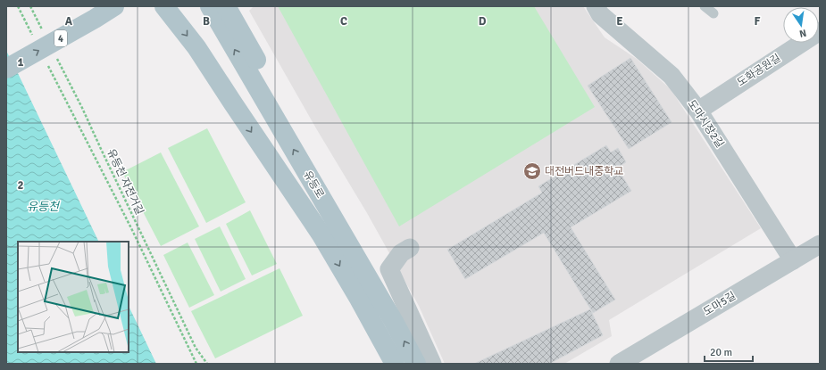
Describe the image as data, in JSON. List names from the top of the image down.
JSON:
{
  "streets": {
    "main road": ["4", "유등로"],
    "street": ["도화공원길", "도마시장2길", "도마5길"],
    "path": ["유등천 자전거길"]
  },
  "crossings": [
    ["도화공원길", "도마시장2길"],
    ["도마시장2길", "도마5길"]
  ],
  "water": ["유등천"],
  "places": {
    "school or university": ["대전버드내중학교"]
  },
  "scale_bar": "20 m",
  "north": "bottom",
  "grid": {
    "columns": [
      "A",
      "B",
      "C",
      "D",
      "E",
      "F"
    ],
    "rows": ["1", "2"]
  }
}
